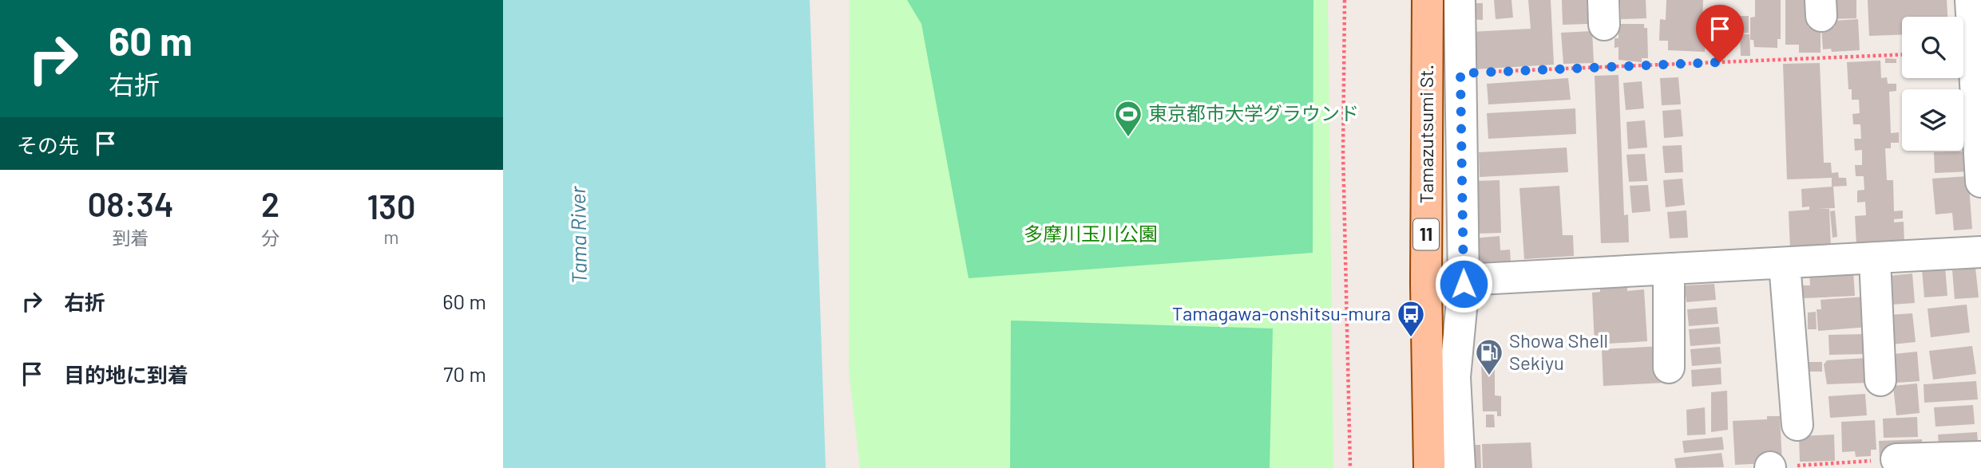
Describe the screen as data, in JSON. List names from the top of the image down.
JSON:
{
  "streets": {
    "main road": ["Tamazutsumi St.", "11"]
  },
  "water": ["Tama River"],
  "parks": ["多摩川玉川公園"],
  "places": {
    "sports": ["東京都市大学グラウンド"],
    "bus stop": ["Tamagawa-onshitsu-mura"],
    "fuel station": ["Showa Shell Sekiyu"]
  },
  "page": {
    "turn": ["60 m", "右折"],
    "then": "その先",
    "eta": [
      "08:34",
      "到着",
      "2",
      "分",
      "130",
      "m"
    ],
    "list": [
      {
        "name": "右折",
        "value": "60 m"
      },
      {
        "name": "目的地に到着",
        "value": "70 m"
      }
    ]
  }
}
